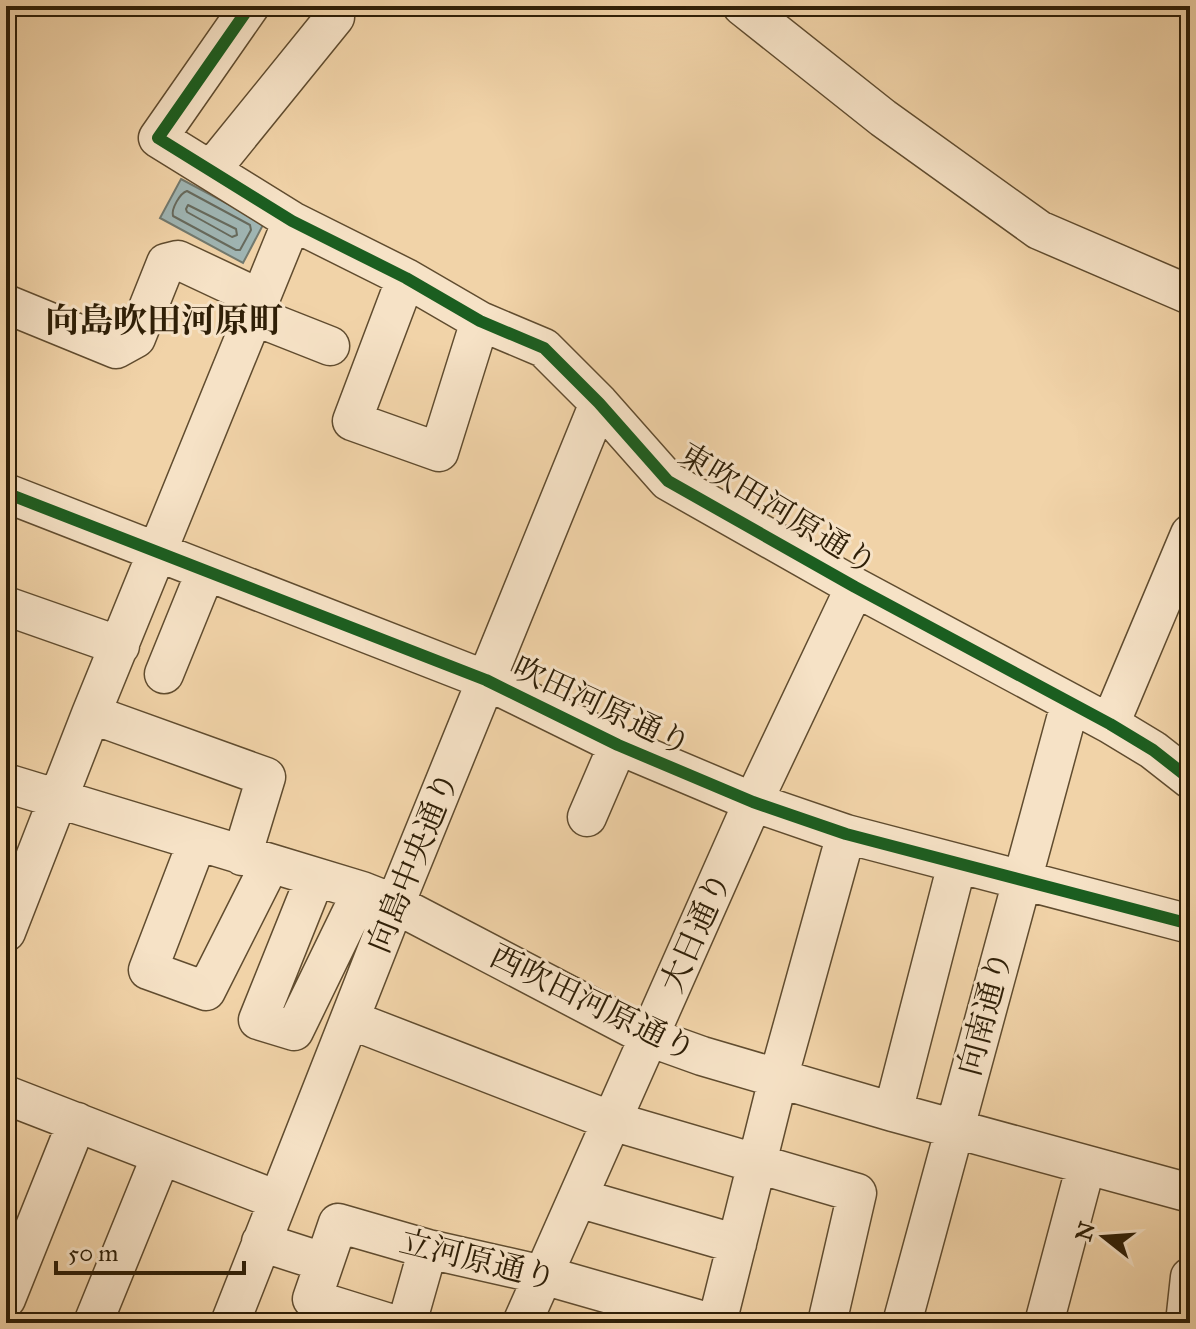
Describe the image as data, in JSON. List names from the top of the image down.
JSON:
{
  "streets": {
    "street": [
      "東吹田河原通り",
      "吹田河原通り",
      "向島中央通り",
      "大日通り",
      "西吹田河原通り",
      "向南通り",
      "立河原通り"
    ]
  },
  "crossings": [
    ["東吹田河原通り", "向島中央通り"],
    ["東吹田河原通り", "大日通り"],
    ["東吹田河原通り", "向南通り"],
    ["吹田河原通り", "向島中央通り"],
    ["吹田河原通り", "大日通り"],
    ["吹田河原通り", "向南通り"],
    ["向島中央通り", "西吹田河原通り"],
    ["大日通り", "西吹田河原通り"],
    ["大日通り", "立河原通り"],
    ["西吹田河原通り", "向南通り"]
  ],
  "districts": ["向島吹田河原町"],
  "scale_bar": "50 m",
  "north": "left"
}
